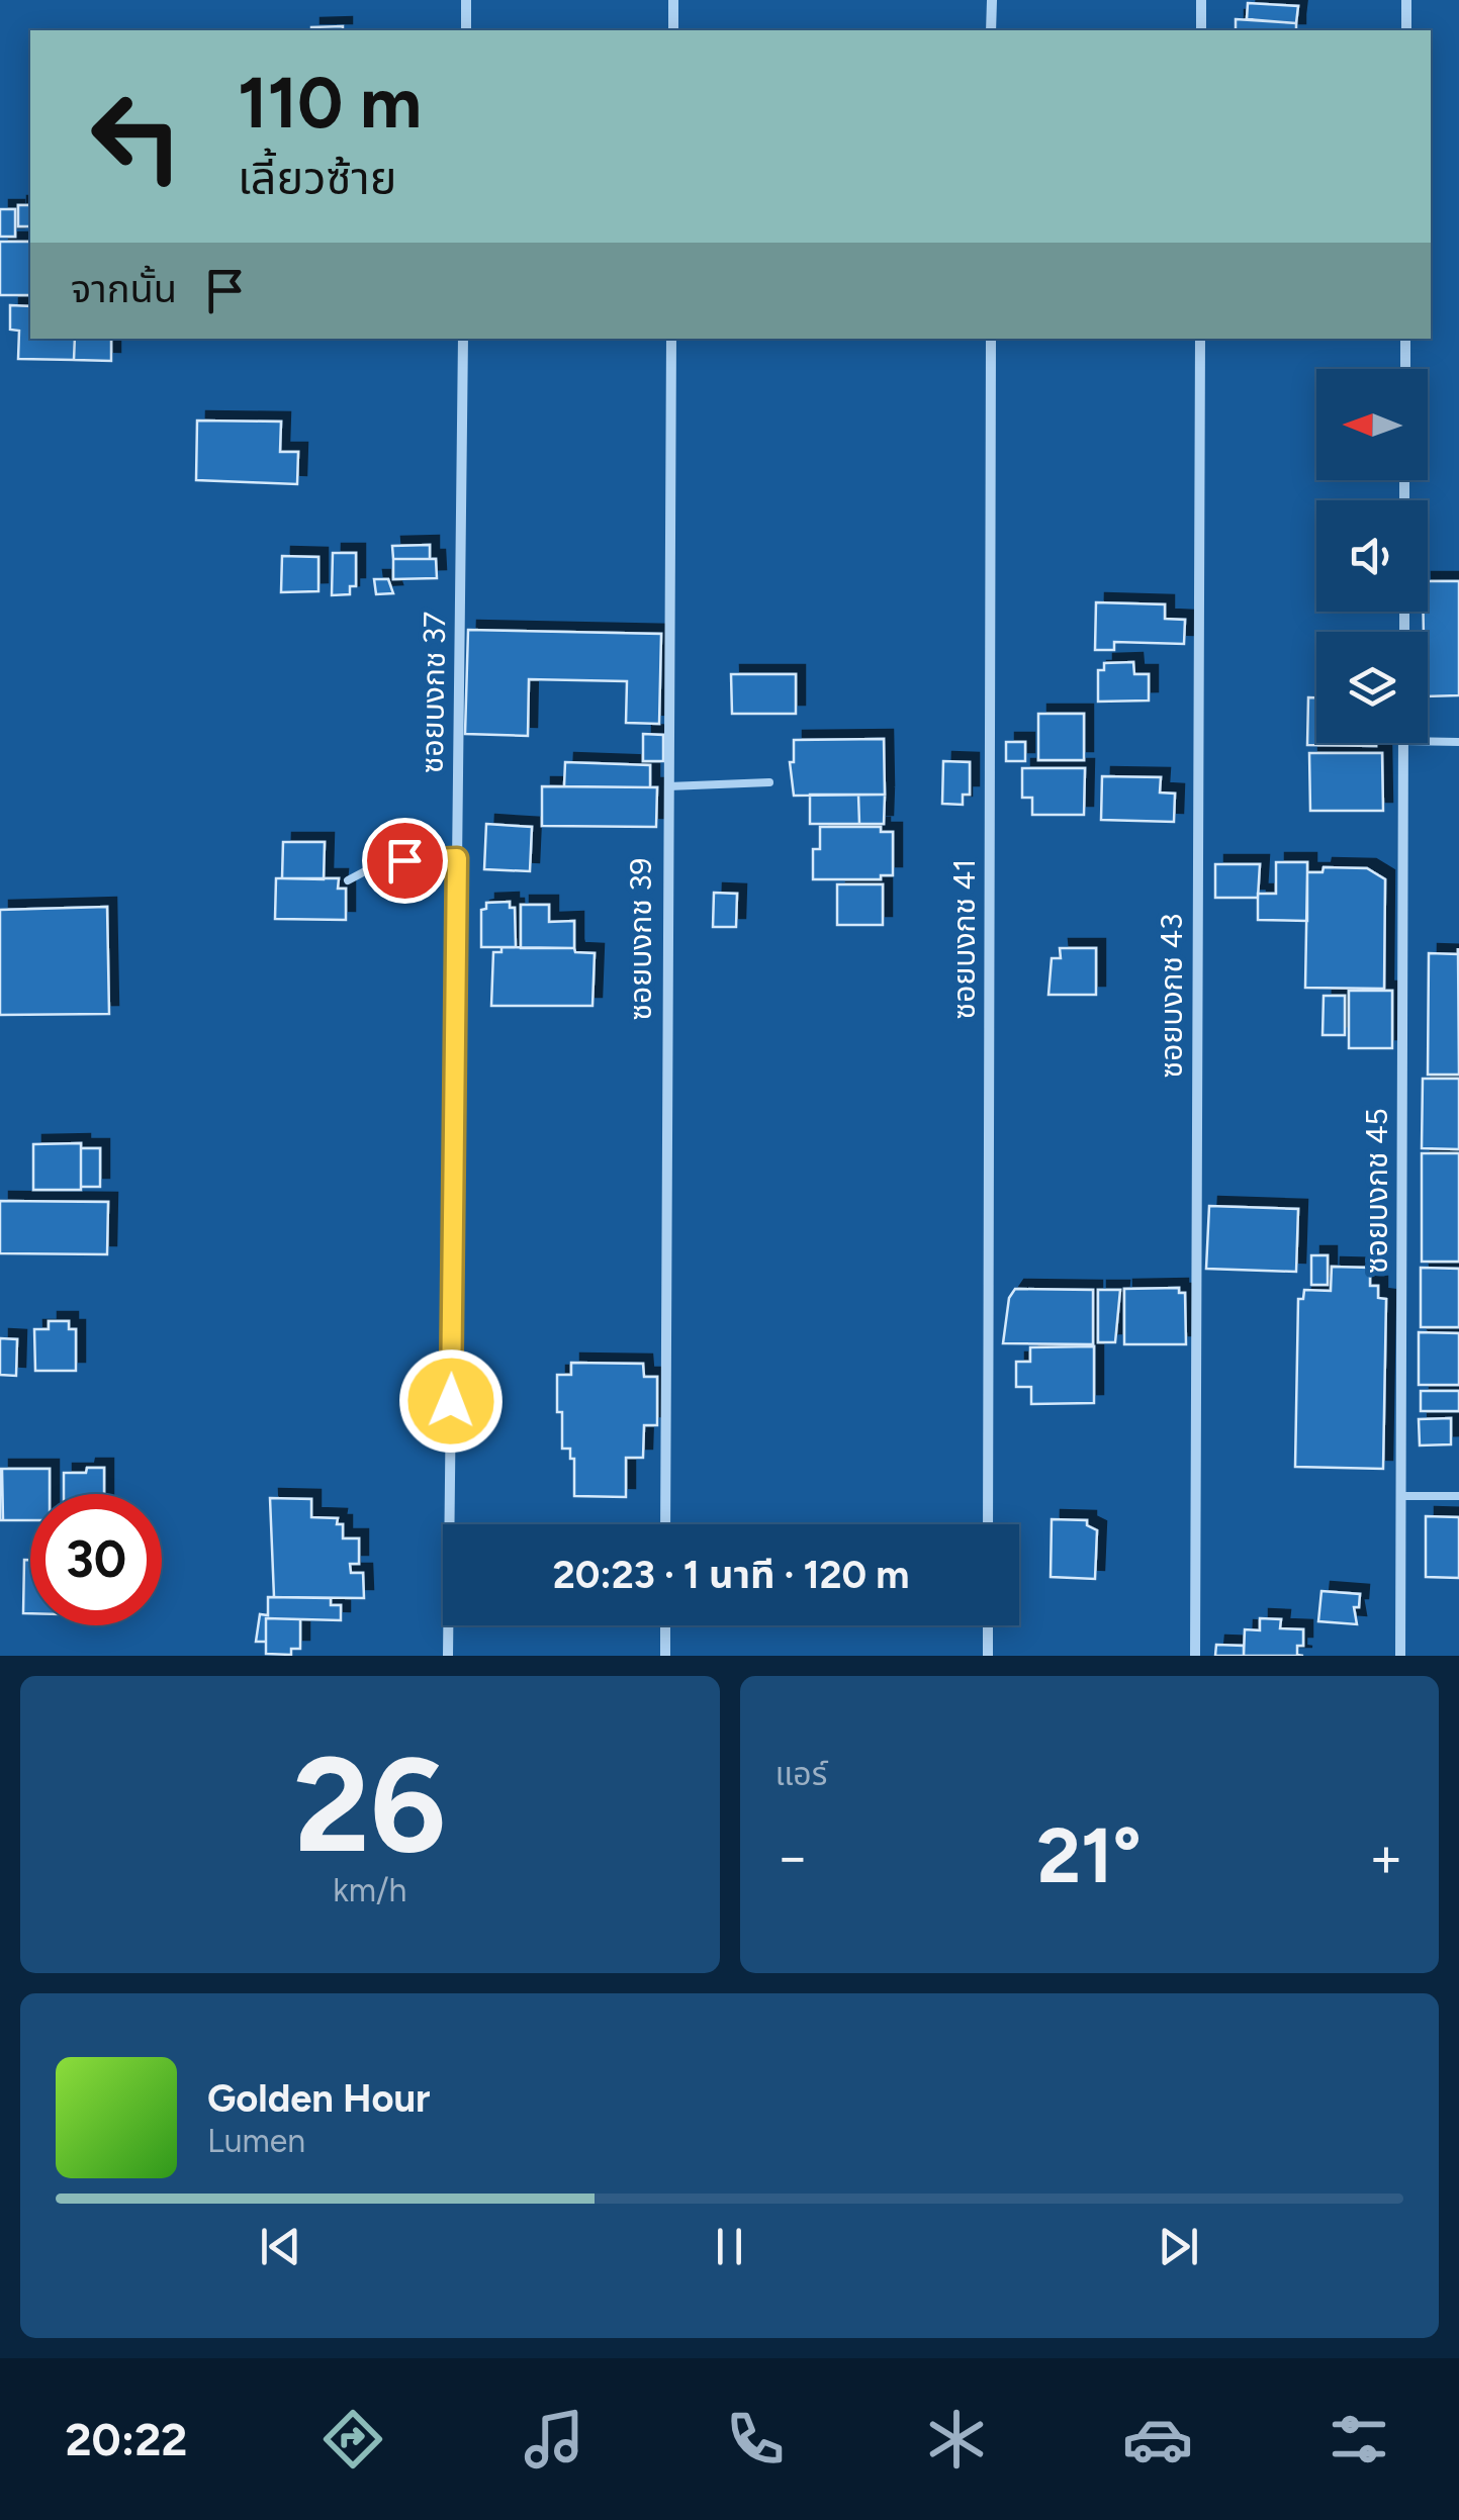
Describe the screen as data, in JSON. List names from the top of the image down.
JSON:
{
  "streets": {
    "street": [
      "ซอยบงกช 37",
      "ซอยบงกช 39",
      "ซอยบงกช 41",
      "ซอยบงกช 43",
      "ซอยบงกช 45"
    ]
  },
  "north": "left",
  "page": {
    "turn": ["110 m", "เลี้ยวซ้าย"],
    "then": "จากนั้น",
    "limit": "30",
    "trip": "20:23 · 1 นาที · 120 m",
    "tile": [
      ["26", "km/h"],
      "แอร์"
    ],
    "heat": ["−", "21°", "+"],
    "song": ["Golden Hour", "Lumen"],
    "tabs": "20:22"
  }
}
